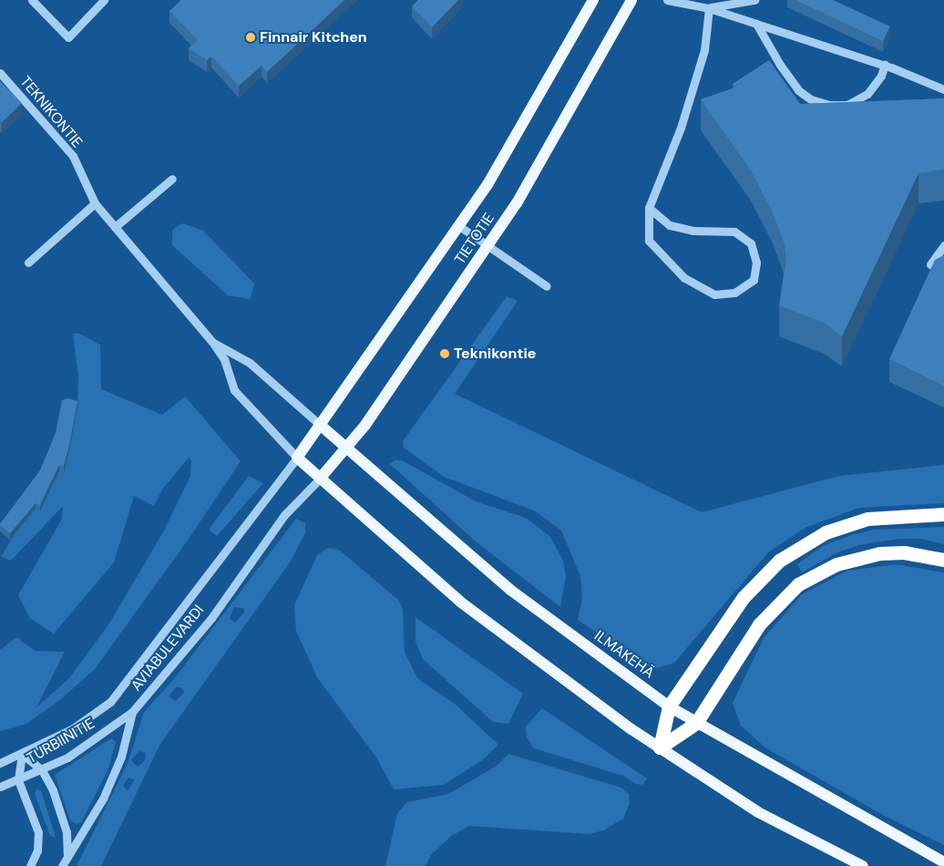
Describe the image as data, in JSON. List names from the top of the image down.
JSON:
{
  "streets": {
    "main road": ["TIETOTIE", "ILMAKEHÄ"],
    "street": ["TEKNIKONTIE", "AVIABULEVARDI", "TURBIINITIE"]
  },
  "crossings": [
    ["TEKNIKONTIE", "TIETOTIE"],
    ["TEKNIKONTIE", "AVIABULEVARDI"],
    ["TEKNIKONTIE", "ILMAKEHÄ"],
    ["TIETOTIE", "AVIABULEVARDI"],
    ["TIETOTIE", "ILMAKEHÄ"],
    ["AVIABULEVARDI", "TURBIINITIE"]
  ],
  "places": ["Finnair Kitchen", "Teknikontie"]
}
